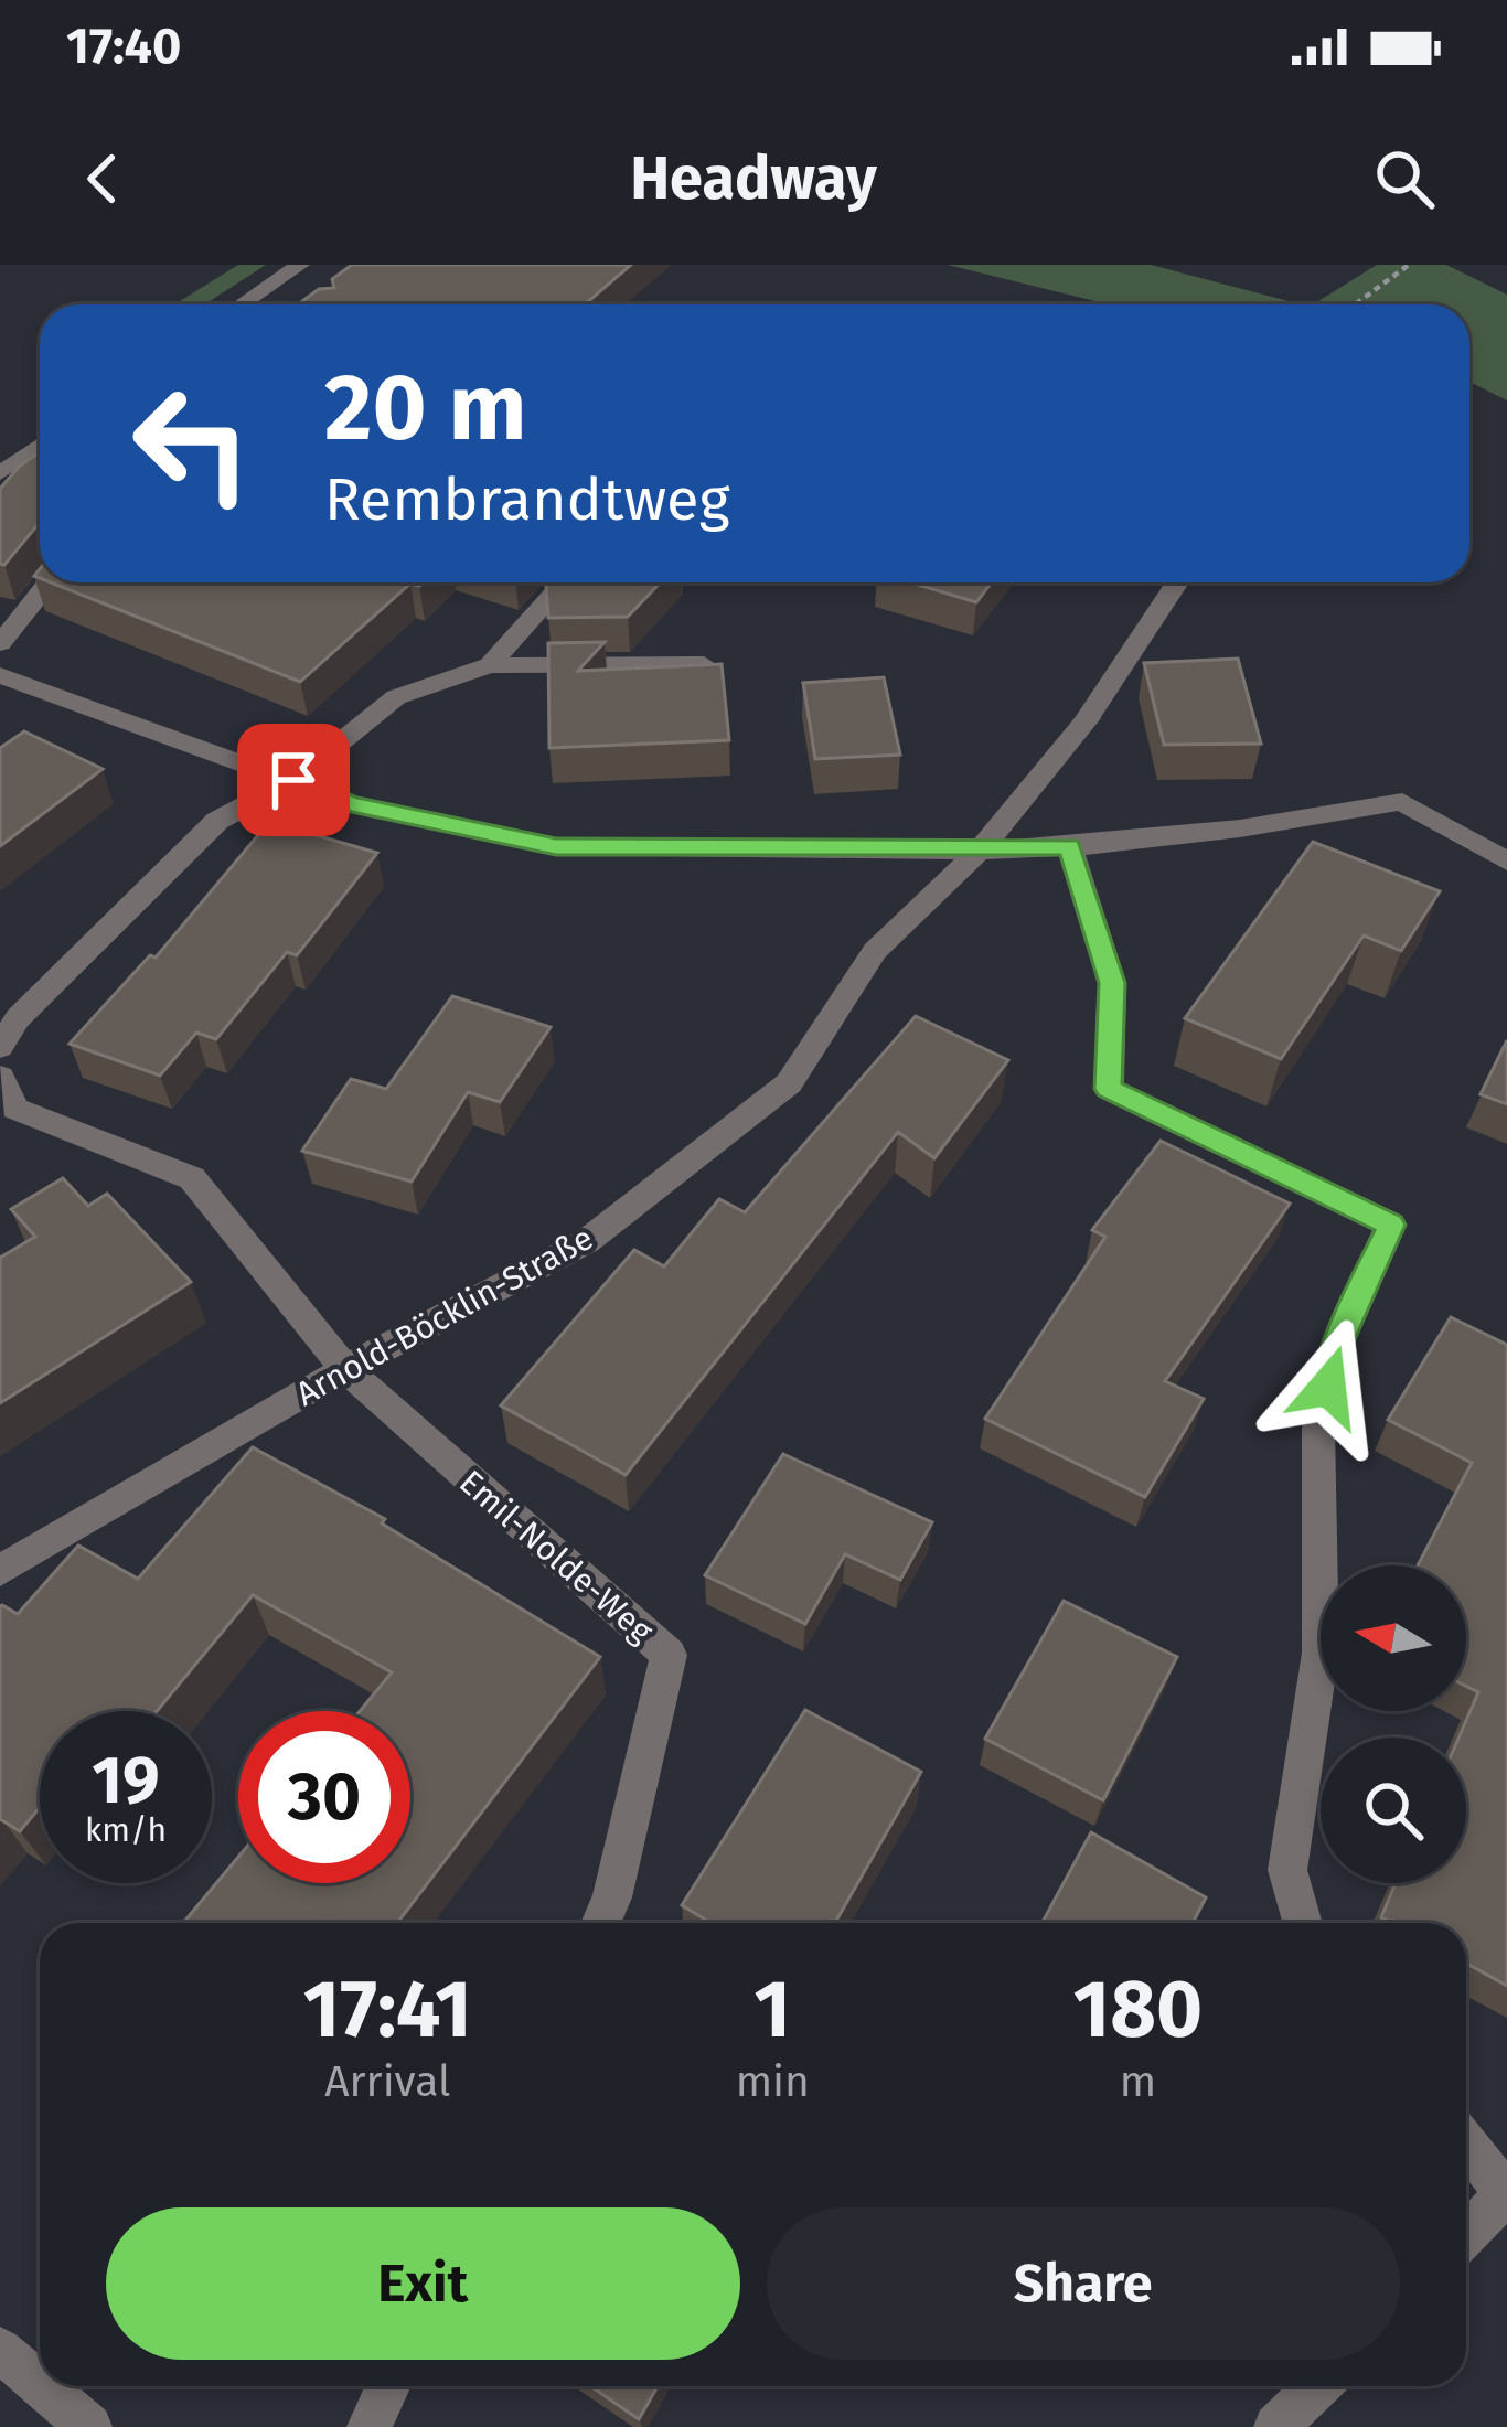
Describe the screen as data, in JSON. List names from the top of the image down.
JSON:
{
  "streets": {
    "street": ["Arnold-Böcklin-Straße", "Emil-Nolde-Weg"]
  },
  "crossings": [
    ["Arnold-Böcklin-Straße", "Emil-Nolde-Weg"]
  ],
  "north": "left",
  "page": {
    "status": "17:40",
    "header": "Headway",
    "turn": ["20 m", "Rembrandtweg"],
    "speed": "19 km/h",
    "limit": "30",
    "eta": [
      "17:41",
      "Arrival",
      "1",
      "min",
      "180",
      "m"
    ],
    "buttons": ["Exit", "Share"]
  }
}
